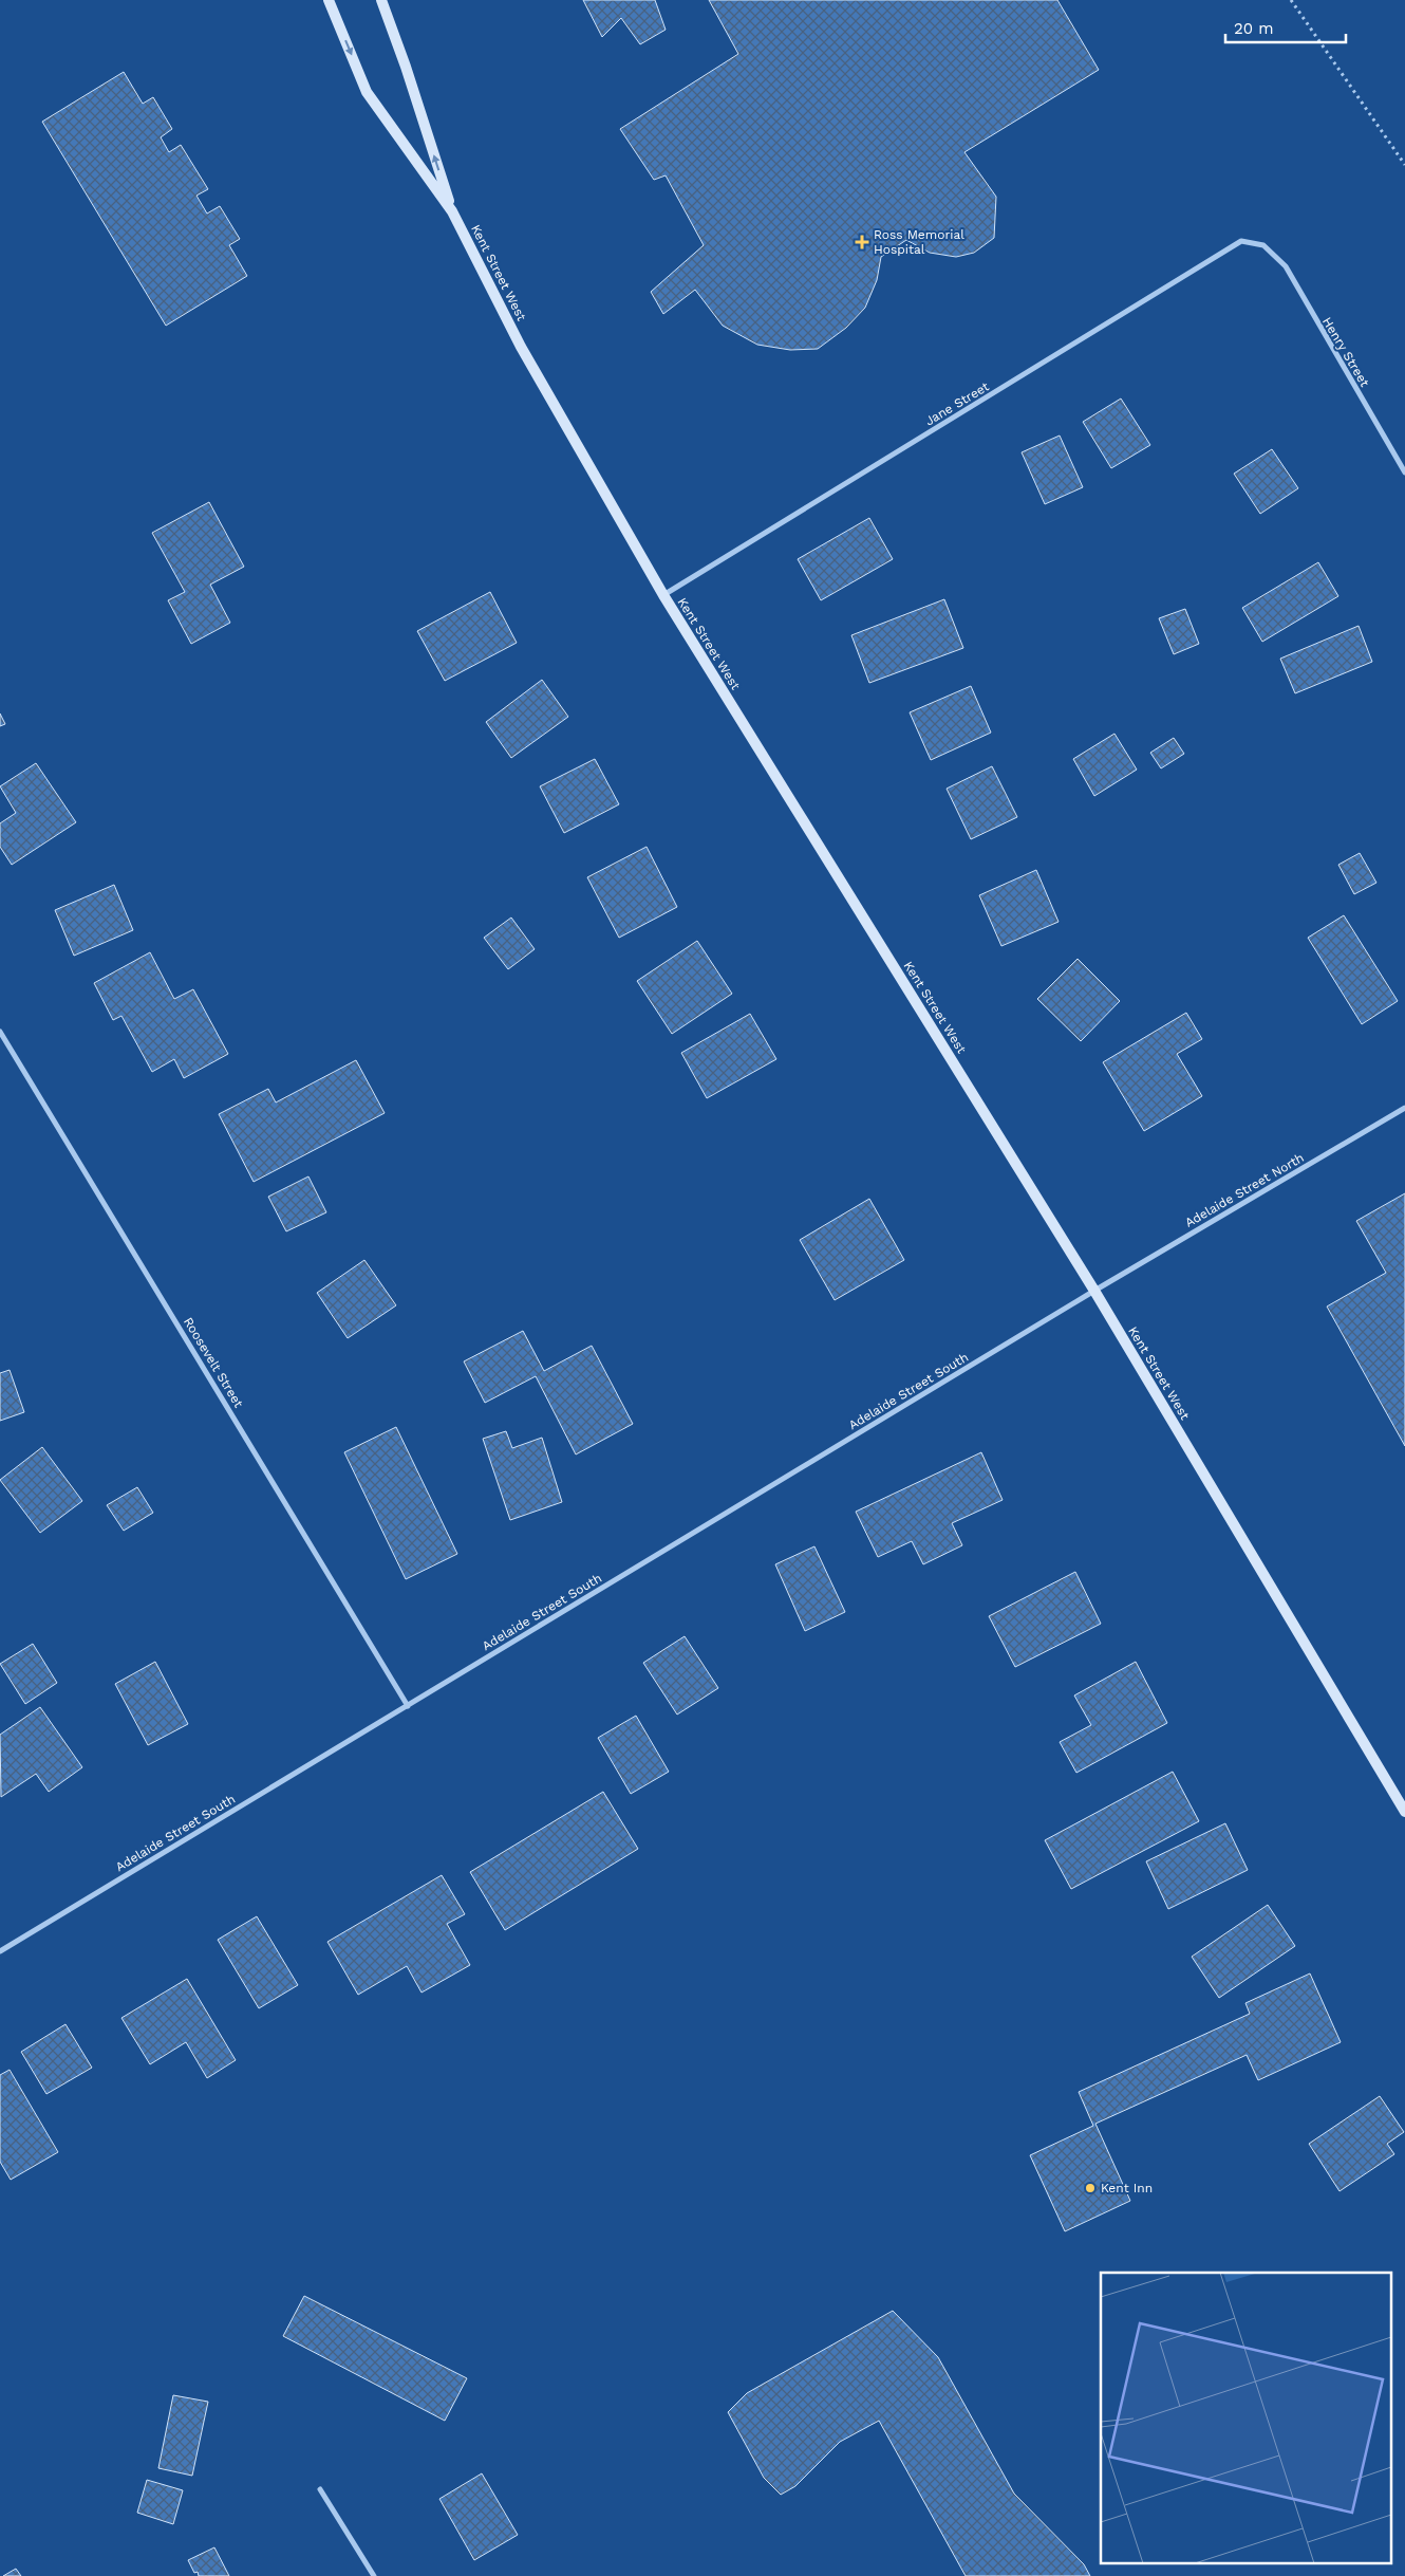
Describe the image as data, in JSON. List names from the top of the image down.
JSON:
{
  "streets": {
    "main road": ["Kent Street West"],
    "street": [
      "Henry Street",
      "Jane Street",
      "Adelaide Street North",
      "Roosevelt Street",
      "Adelaide Street South"
    ]
  },
  "crossings": [
    ["Kent Street West", "Jane Street"],
    ["Kent Street West", "Adelaide Street North"],
    ["Kent Street West", "Adelaide Street South"],
    ["Henry Street", "Jane Street"],
    ["Adelaide Street North", "Adelaide Street South"],
    ["Roosevelt Street", "Adelaide Street South"]
  ],
  "places": {
    "health": ["Ross Memorial Hospital"],
    "other": ["Kent Inn"]
  },
  "scale_bar": "20 m"
}
